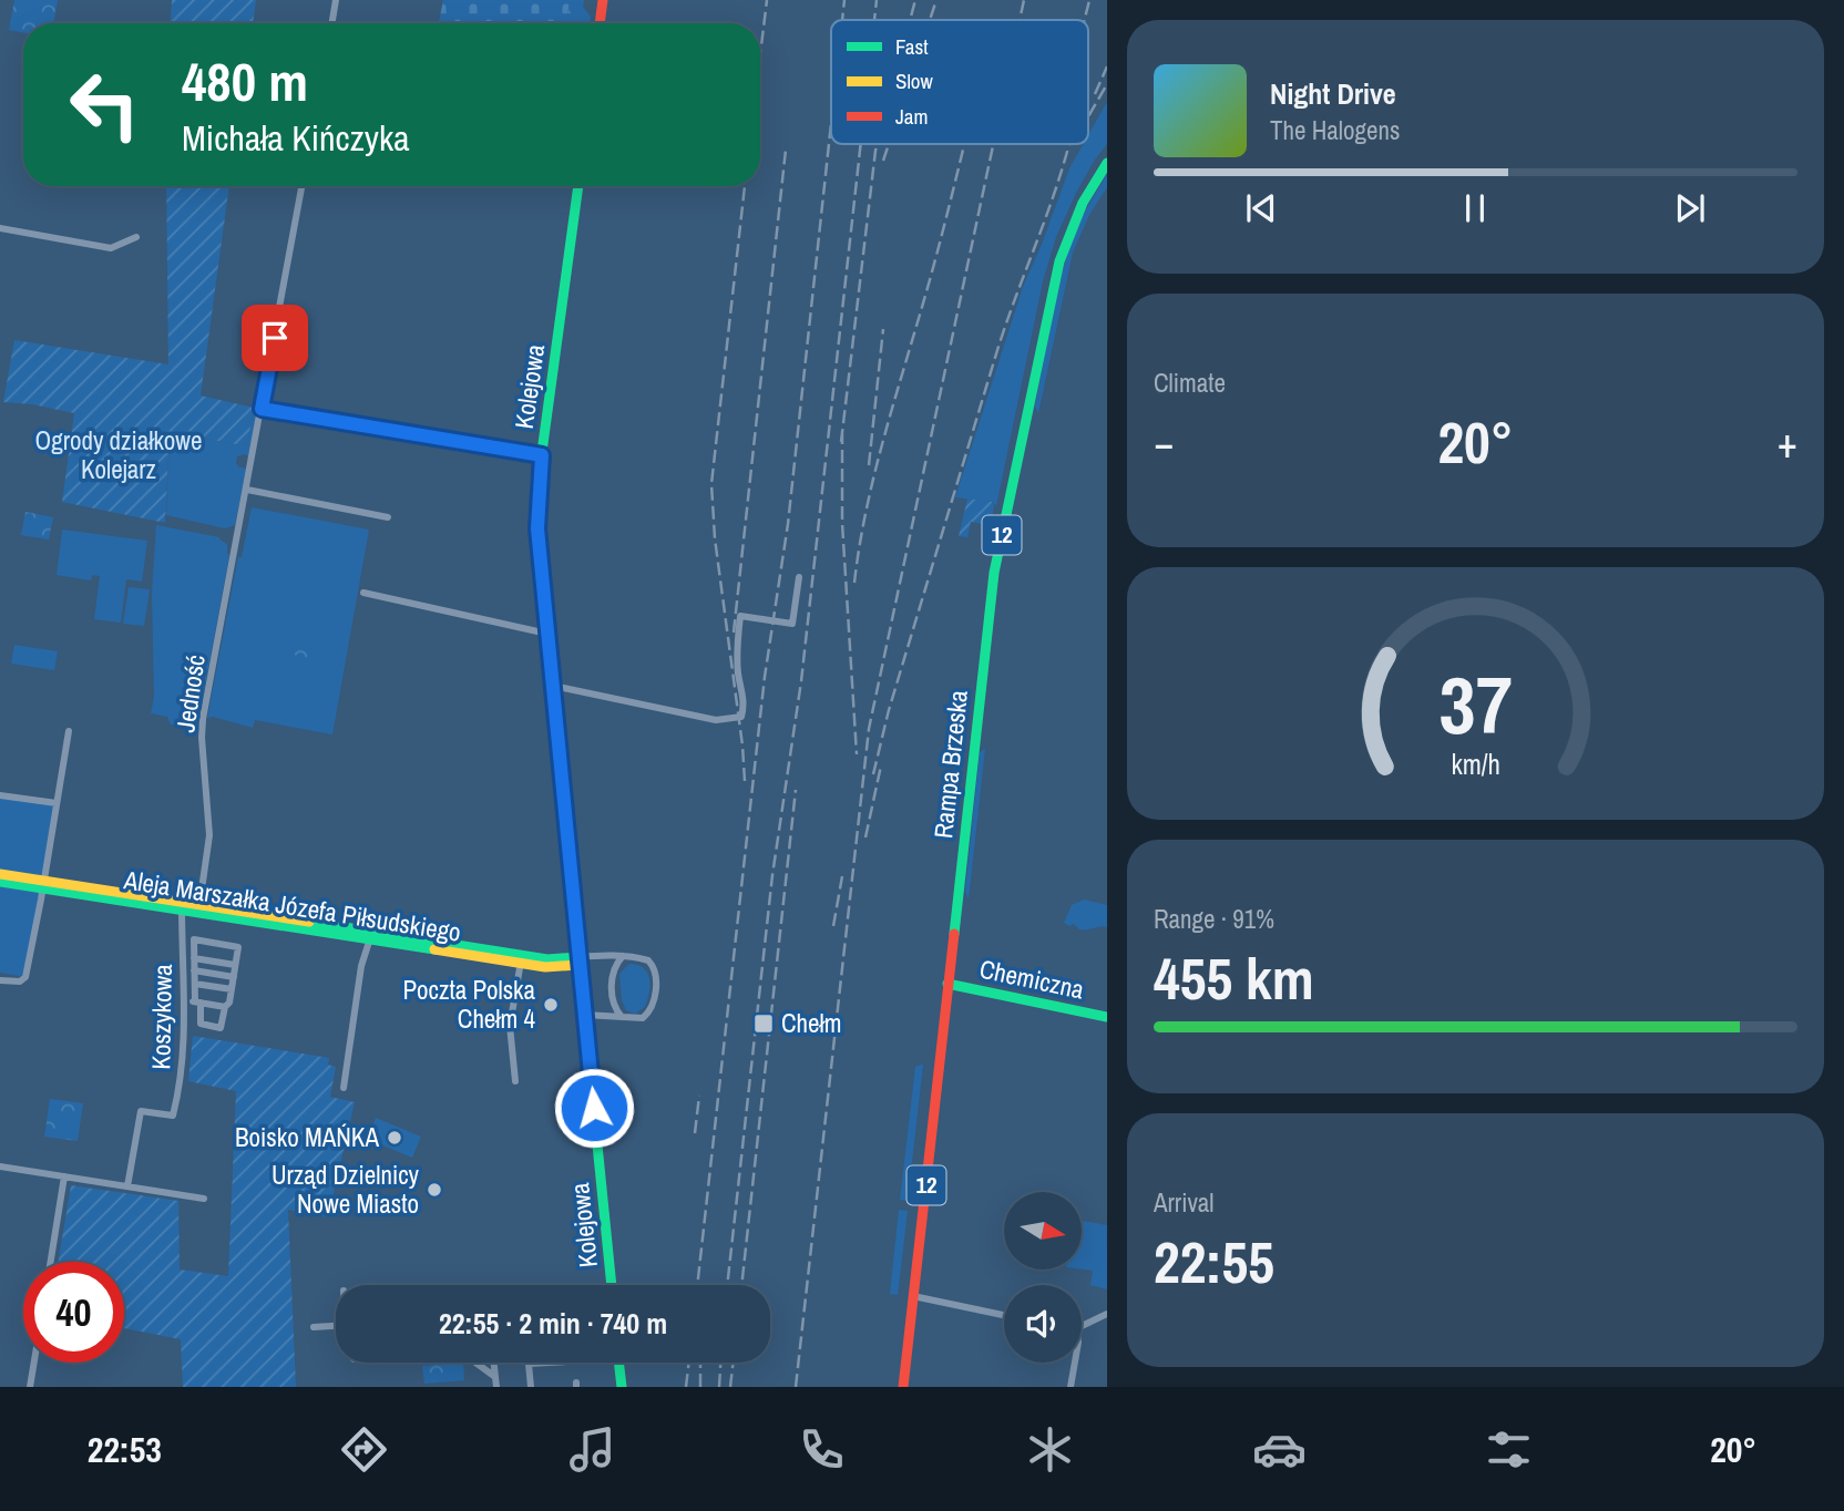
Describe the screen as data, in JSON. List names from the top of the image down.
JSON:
{
  "streets": {
    "main road": [
      "Kolejowa",
      "12",
      "Rampa Brzeska",
      "Aleja Marszałka Józefa Piłsudskiego",
      "Chemiczna"
    ],
    "street": ["Jedność", "Koszykowa"]
  },
  "crossings": [
    ["Kolejowa", "Aleja Marszałka Józefa Piłsudskiego"],
    ["Jedność", "Aleja Marszałka Józefa Piłsudskiego"],
    ["Rampa Brzeska", "Chemiczna"],
    ["Aleja Marszałka Józefa Piłsudskiego", "Koszykowa"]
  ],
  "parks": ["Ogrody działkowe Kolejarz"],
  "places": {
    "other": ["Poczta Polska Chełm 4", "Boisko MAŃKA", "Urząd Dzielnicy Nowe Miasto"],
    "transit": ["Chełm"]
  },
  "legend": ["Fast", "Slow", "Jam"],
  "north": "right",
  "page": {
    "turn": ["480 m", "Michała Kińczyka"],
    "song": ["Night Drive", "The Halogens"],
    "tile": [
      "Climate",
      ["Range · 91%", "455 km"],
      ["Arrival", "22:55"]
    ],
    "heat": ["−", "20°", "+"],
    "limit": "40",
    "trip": "22:55 · 2 min · 740 m",
    "tabs": ["22:53", "20°"],
    "gauge": ["37", "km/h"]
  }
}
